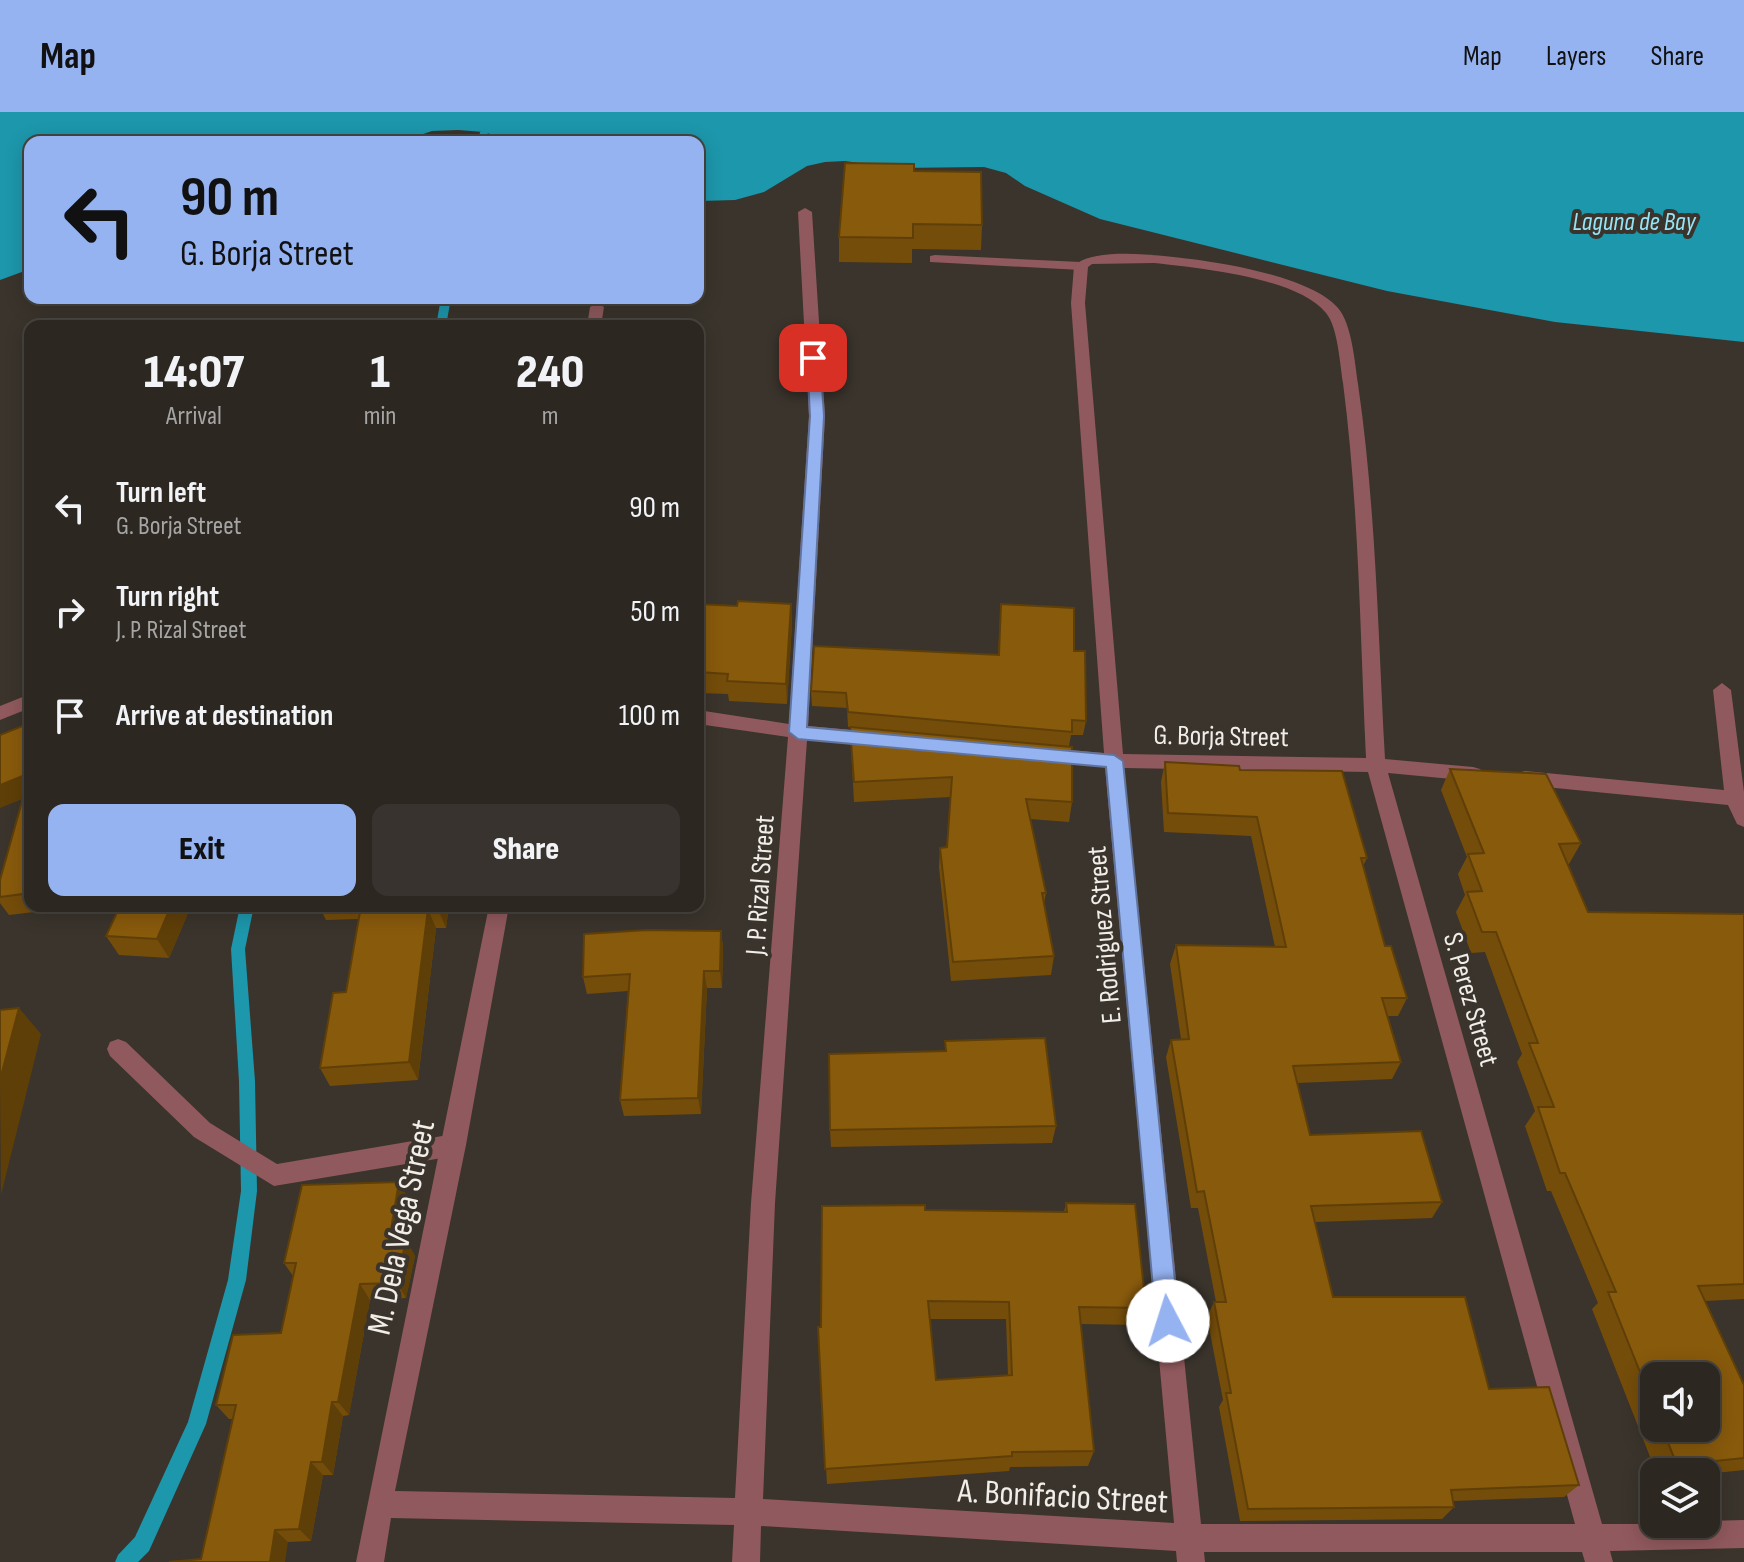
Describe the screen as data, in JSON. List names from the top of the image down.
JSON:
{
  "streets": {
    "street": [
      "G. Borja Street",
      "J. P. Rizal Street",
      "E. Rodriguez Street",
      "S. Perez Street",
      "M. Dela Vega Street",
      "A. Bonifacio Street"
    ]
  },
  "crossings": [
    ["G. Borja Street", "E. Rodriguez Street"],
    ["G. Borja Street", "S. Perez Street"],
    ["J. P. Rizal Street", "A. Bonifacio Street"],
    ["E. Rodriguez Street", "S. Perez Street"],
    ["E. Rodriguez Street", "A. Bonifacio Street"],
    ["S. Perez Street", "A. Bonifacio Street"],
    ["M. Dela Vega Street", "A. Bonifacio Street"]
  ],
  "water": ["Laguna de Bay"],
  "page": {
    "header": "Map",
    "nav": ["Map", "Layers", "Share"],
    "turn": ["90 m", "G. Borja Street"],
    "eta": [
      "14:07",
      "Arrival",
      "1",
      "min",
      "240",
      "m"
    ],
    "list": [
      {
        "name": "Turn left",
        "note": "G. Borja Street",
        "value": "90 m"
      },
      {
        "name": "Turn right",
        "note": "J. P. Rizal Street",
        "value": "50 m"
      },
      {
        "name": "Arrive at destination",
        "value": "100 m"
      }
    ],
    "buttons": ["Exit", "Share"]
  }
}
